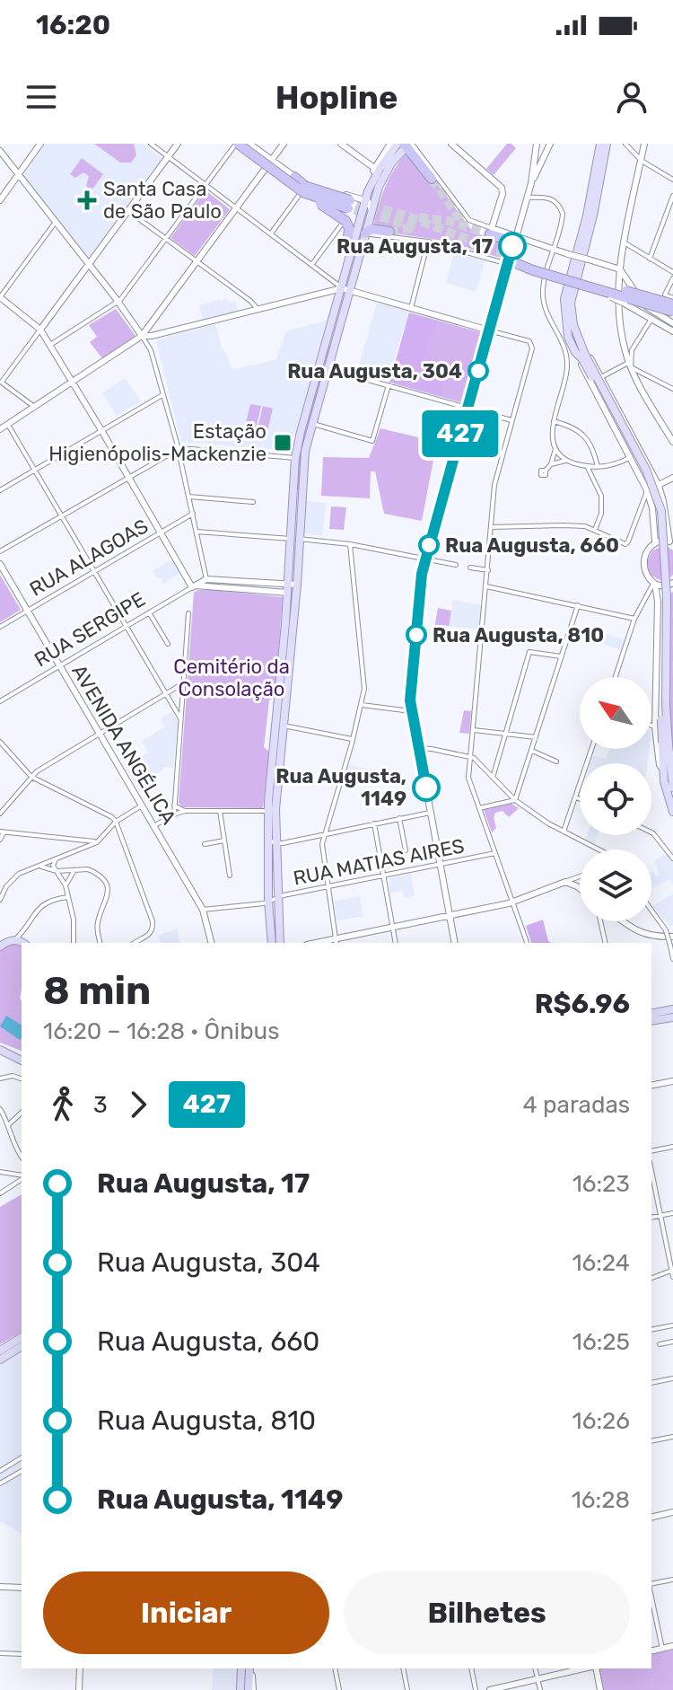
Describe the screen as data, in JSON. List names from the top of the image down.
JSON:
{
  "streets": {
    "street": [
      "RUA ALAGOAS",
      "RUA SERGIPE",
      "AVENIDA ANGÉLICA",
      "RUA MATIAS AIRES"
    ]
  },
  "crossings": [
    ["RUA ALAGOAS", "AVENIDA ANGÉLICA"],
    ["RUA SERGIPE", "AVENIDA ANGÉLICA"],
    ["AVENIDA ANGÉLICA", "RUA MATIAS AIRES"]
  ],
  "parks": ["Cemitério da Consolação"],
  "places": {
    "health": ["Santa Casa de São Paulo"],
    "other": [
      "Rua Augusta, 17",
      "Rua Augusta, 304",
      "Rua Augusta, 660",
      "Rua Augusta, 810",
      "Rua Augusta, 1149"
    ],
    "transit": ["Estação Higienópolis-Mackenzie"]
  },
  "lines": ["bus line 427"],
  "north": "top left",
  "page": {
    "status": "16:20",
    "header": "Hopline",
    "on_map": "427",
    "heading": ["8 min", "16:20 – 16:28 · Ônibus", "R$6.96"],
    "legs": ["3", "427", "4 paradas"],
    "list": [
      {
        "name": "Rua Augusta, 17",
        "value": "16:23"
      },
      {
        "name": "Rua Augusta, 304",
        "value": "16:24"
      },
      {
        "name": "Rua Augusta, 660",
        "value": "16:25"
      },
      {
        "name": "Rua Augusta, 810",
        "value": "16:26"
      },
      {
        "name": "Rua Augusta, 1149",
        "value": "16:28"
      }
    ],
    "buttons": ["Iniciar", "Bilhetes"]
  }
}
